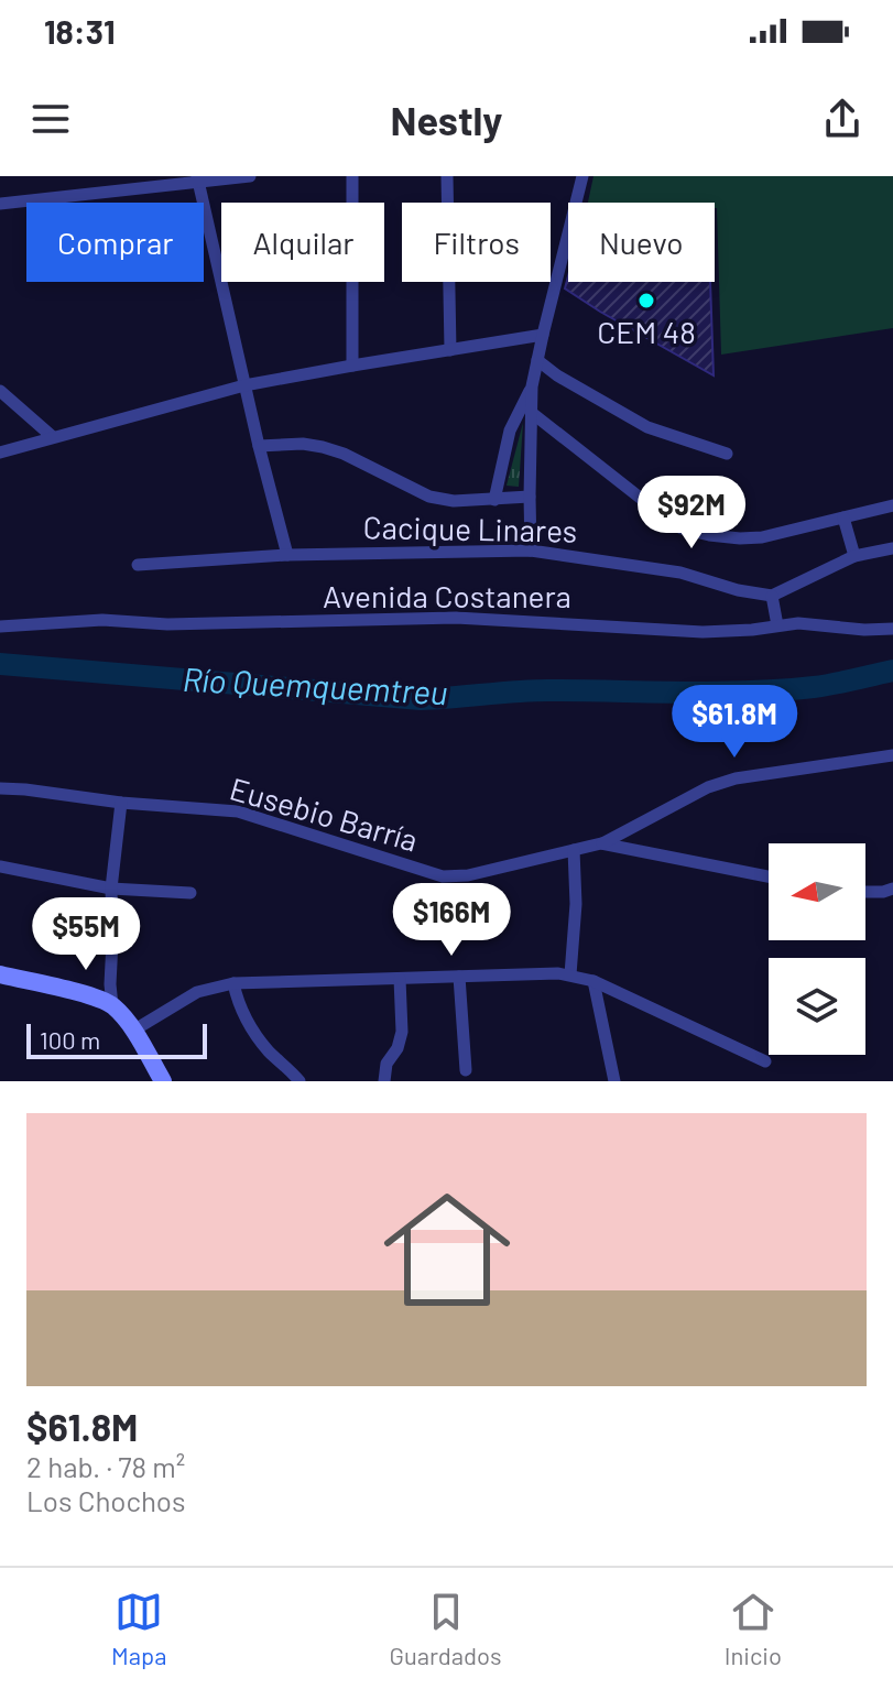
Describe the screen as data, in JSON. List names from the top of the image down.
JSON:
{
  "streets": {
    "street": ["Cacique Linares", "Avenida Costanera", "Eusebio Barría"]
  },
  "water": ["Río Quemquemtreu"],
  "places": ["CEM 48"],
  "scale_bar": "100 m",
  "north": "left",
  "page": {
    "status": "18:31",
    "header": "Nestly",
    "chip": [
      "Comprar",
      "Alquilar",
      "Filtros",
      "Nuevo"
    ],
    "price": [
      "$92M",
      "$61.8M",
      "$166M",
      "$55M"
    ],
    "scale": "100 m",
    "list": [
      {
        "name": "$61.8M",
        "note": "2 hab. · 78 m² · Los Chochos"
      }
    ],
    "tabs": ["Mapa", "Guardados", "Inicio"]
  }
}
